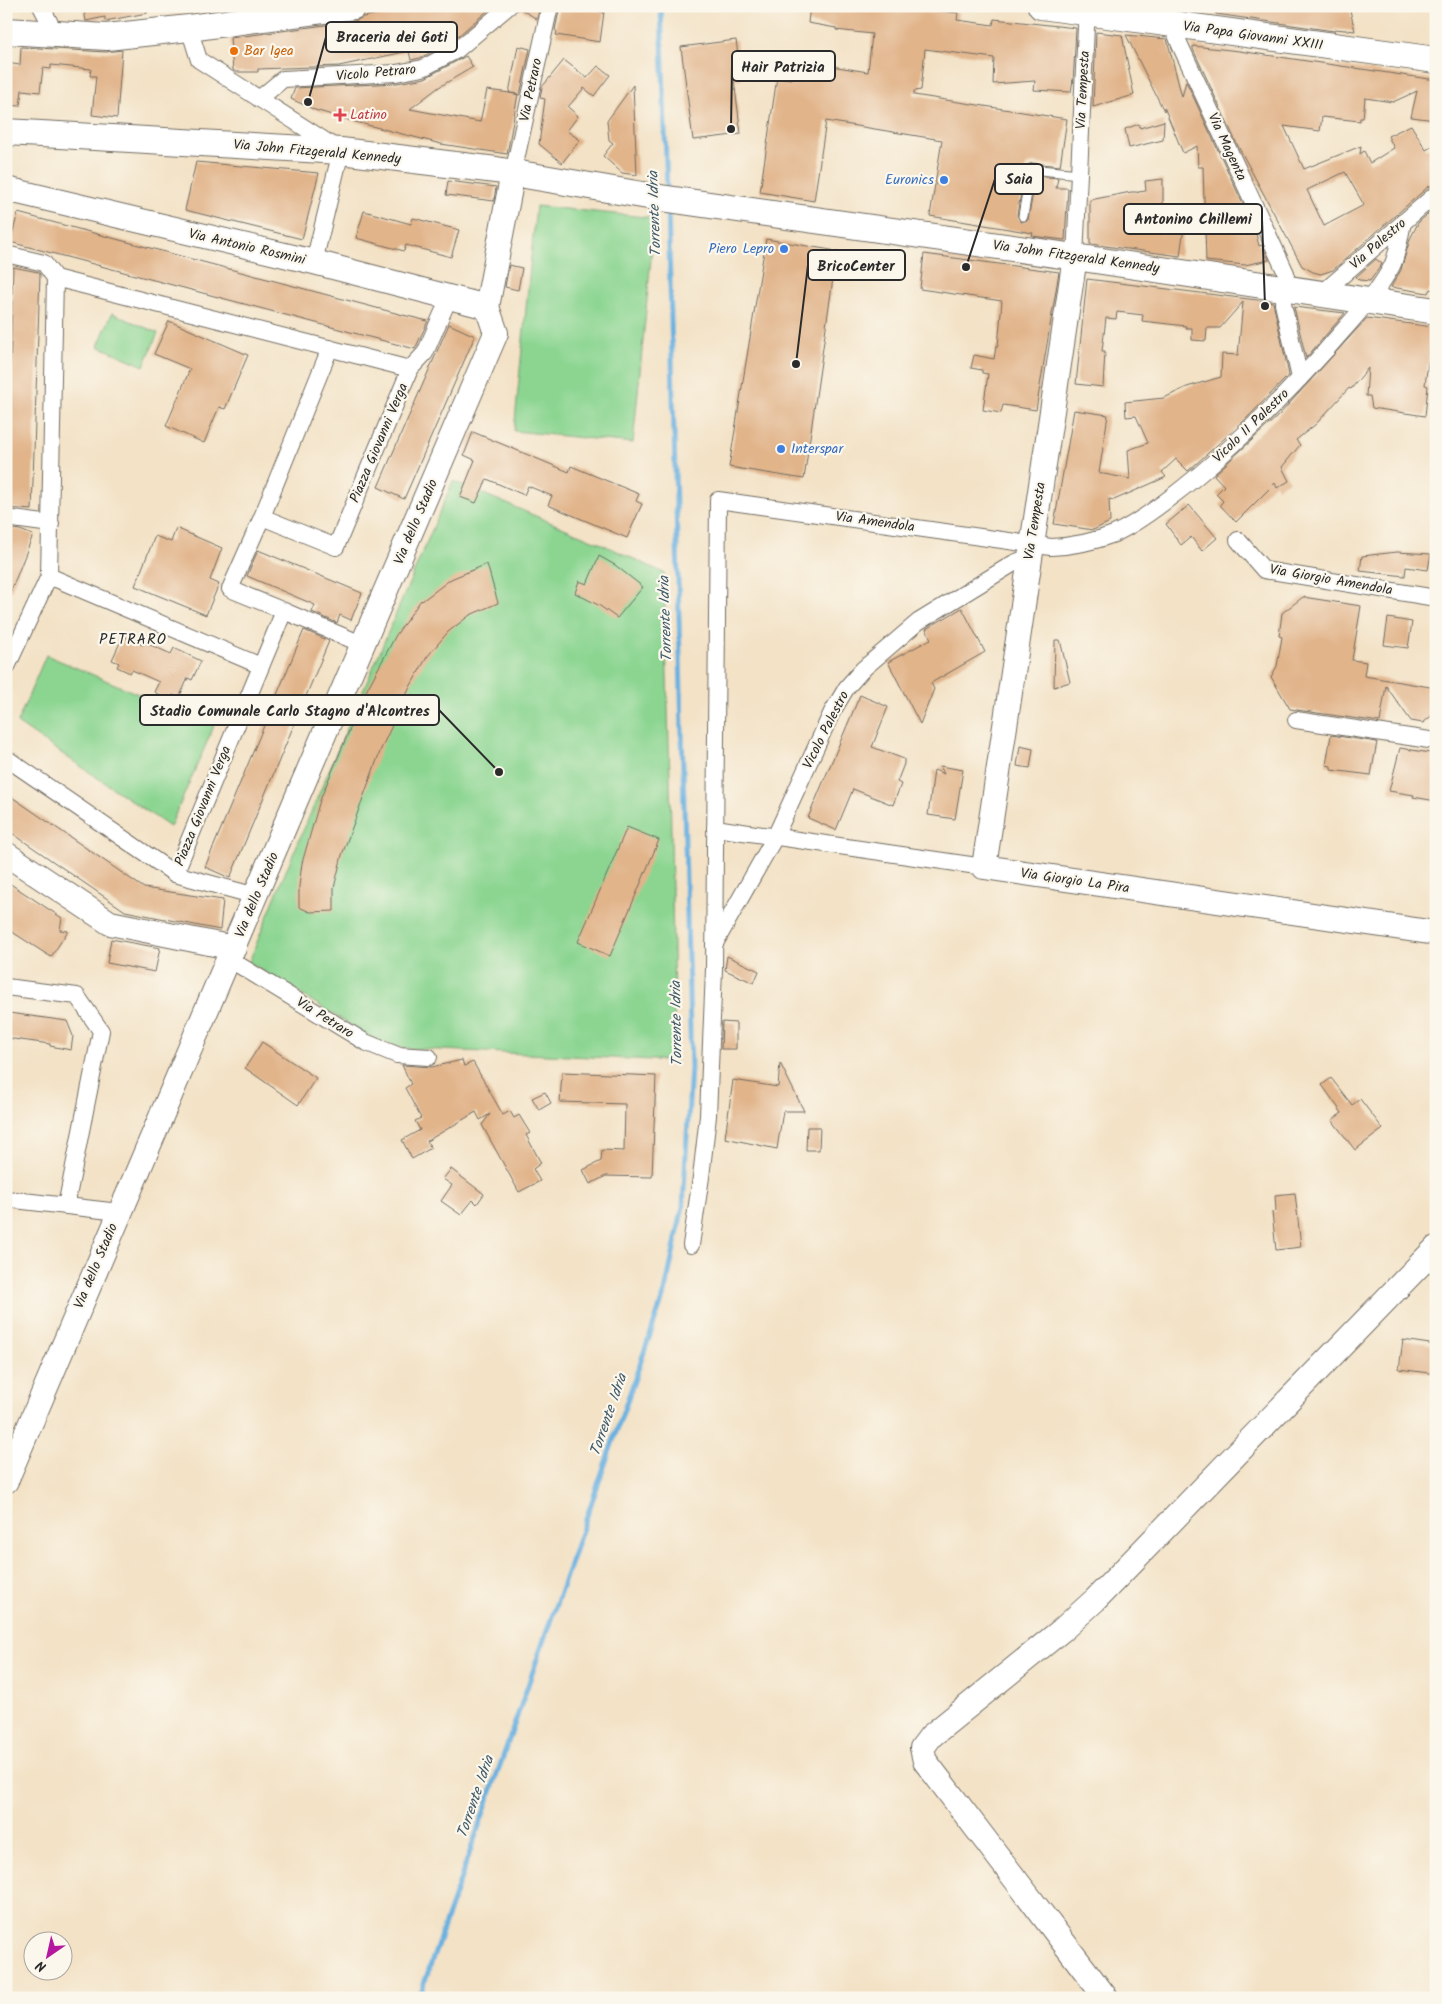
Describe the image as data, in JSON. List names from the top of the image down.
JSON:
{
  "streets": {
    "main road": ["Via Papa Giovanni XXIII", "Via John Fitzgerald Kennedy"],
    "street": [
      "Vicolo Petraro",
      "Via Petraro",
      "Via Tempesta",
      "Via Magenta",
      "Via Palestro",
      "Via Antonio Rosmini",
      "Vicolo II Palestro",
      "Piazza Giovanni Verga",
      "Via dello Stadio",
      "Via Amendola",
      "Via Giorgio Amendola",
      "Vicolo Palestro",
      "Via Giorgio La Pira"
    ]
  },
  "crossings": [
    ["Via Papa Giovanni XXIII", "Via Tempesta"],
    ["Via Papa Giovanni XXIII", "Via Magenta"],
    ["Via Petraro", "Via John Fitzgerald Kennedy"],
    ["Via Petraro", "Via dello Stadio"],
    ["Via Tempesta", "Via John Fitzgerald Kennedy"],
    ["Via Tempesta", "Vicolo II Palestro"],
    ["Via Tempesta", "Via Amendola"],
    ["Via Tempesta", "Vicolo Palestro"],
    ["Via Tempesta", "Via Giorgio La Pira"],
    ["Via Magenta", "Via John Fitzgerald Kennedy"],
    ["Via Magenta", "Vicolo II Palestro"],
    ["Via John Fitzgerald Kennedy", "Via Palestro"],
    ["Via John Fitzgerald Kennedy", "Vicolo II Palestro"],
    ["Via Palestro", "Vicolo II Palestro"],
    ["Via Antonio Rosmini", "Via dello Stadio"],
    ["Vicolo II Palestro", "Via Amendola"],
    ["Vicolo II Palestro", "Vicolo Palestro"],
    ["Via Amendola", "Vicolo Palestro"],
    ["Via Amendola", "Via Giorgio La Pira"],
    ["Vicolo Palestro", "Via Giorgio La Pira"]
  ],
  "districts": ["PETRARO"],
  "water": ["Torrente Idria"],
  "places": {
    "other": [
      "Bar Igea",
      "Braceria dei Goti",
      "Hair Patrizia",
      "Euronics",
      "Piero Lepro",
      "Saia",
      "Antonino Chillemi",
      "BricoCenter",
      "Interspar",
      "Stadio Comunale Carlo Stagno d'Alcontres"
    ],
    "health": ["Latino"]
  },
  "north": "bottom left"
}
